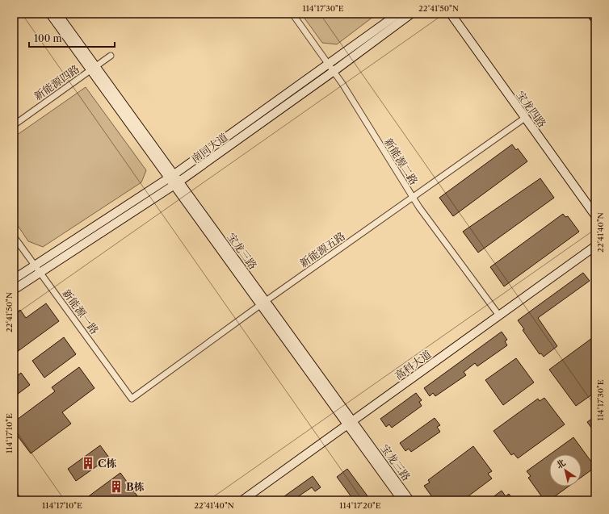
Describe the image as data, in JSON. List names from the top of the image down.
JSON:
{
  "streets": {
    "street": [
      "新能源四路",
      "宝龙四路",
      "南同大道",
      "新能源二路",
      "新能源五路",
      "宝龙三路",
      "新能源一路",
      "高科大道"
    ]
  },
  "crossings": [
    ["新能源四路", "宝龙三路"],
    ["宝龙四路", "新能源五路"],
    ["南同大道", "新能源二路"],
    ["南同大道", "宝龙三路"],
    ["南同大道", "新能源一路"],
    ["新能源二路", "新能源五路"],
    ["新能源二路", "高科大道"],
    ["新能源五路", "宝龙三路"],
    ["新能源五路", "新能源一路"],
    ["宝龙三路", "高科大道"]
  ],
  "places": {
    "building": ["C栋", "B栋"]
  },
  "scale_bar": "100 m",
  "north": "top left",
  "coordinates": [
    "114°17'30\"E",
    "22°41'50\"N",
    "22°41'40\"N",
    "114°17'10\"E",
    "114°17'20\"E"
  ]
}
